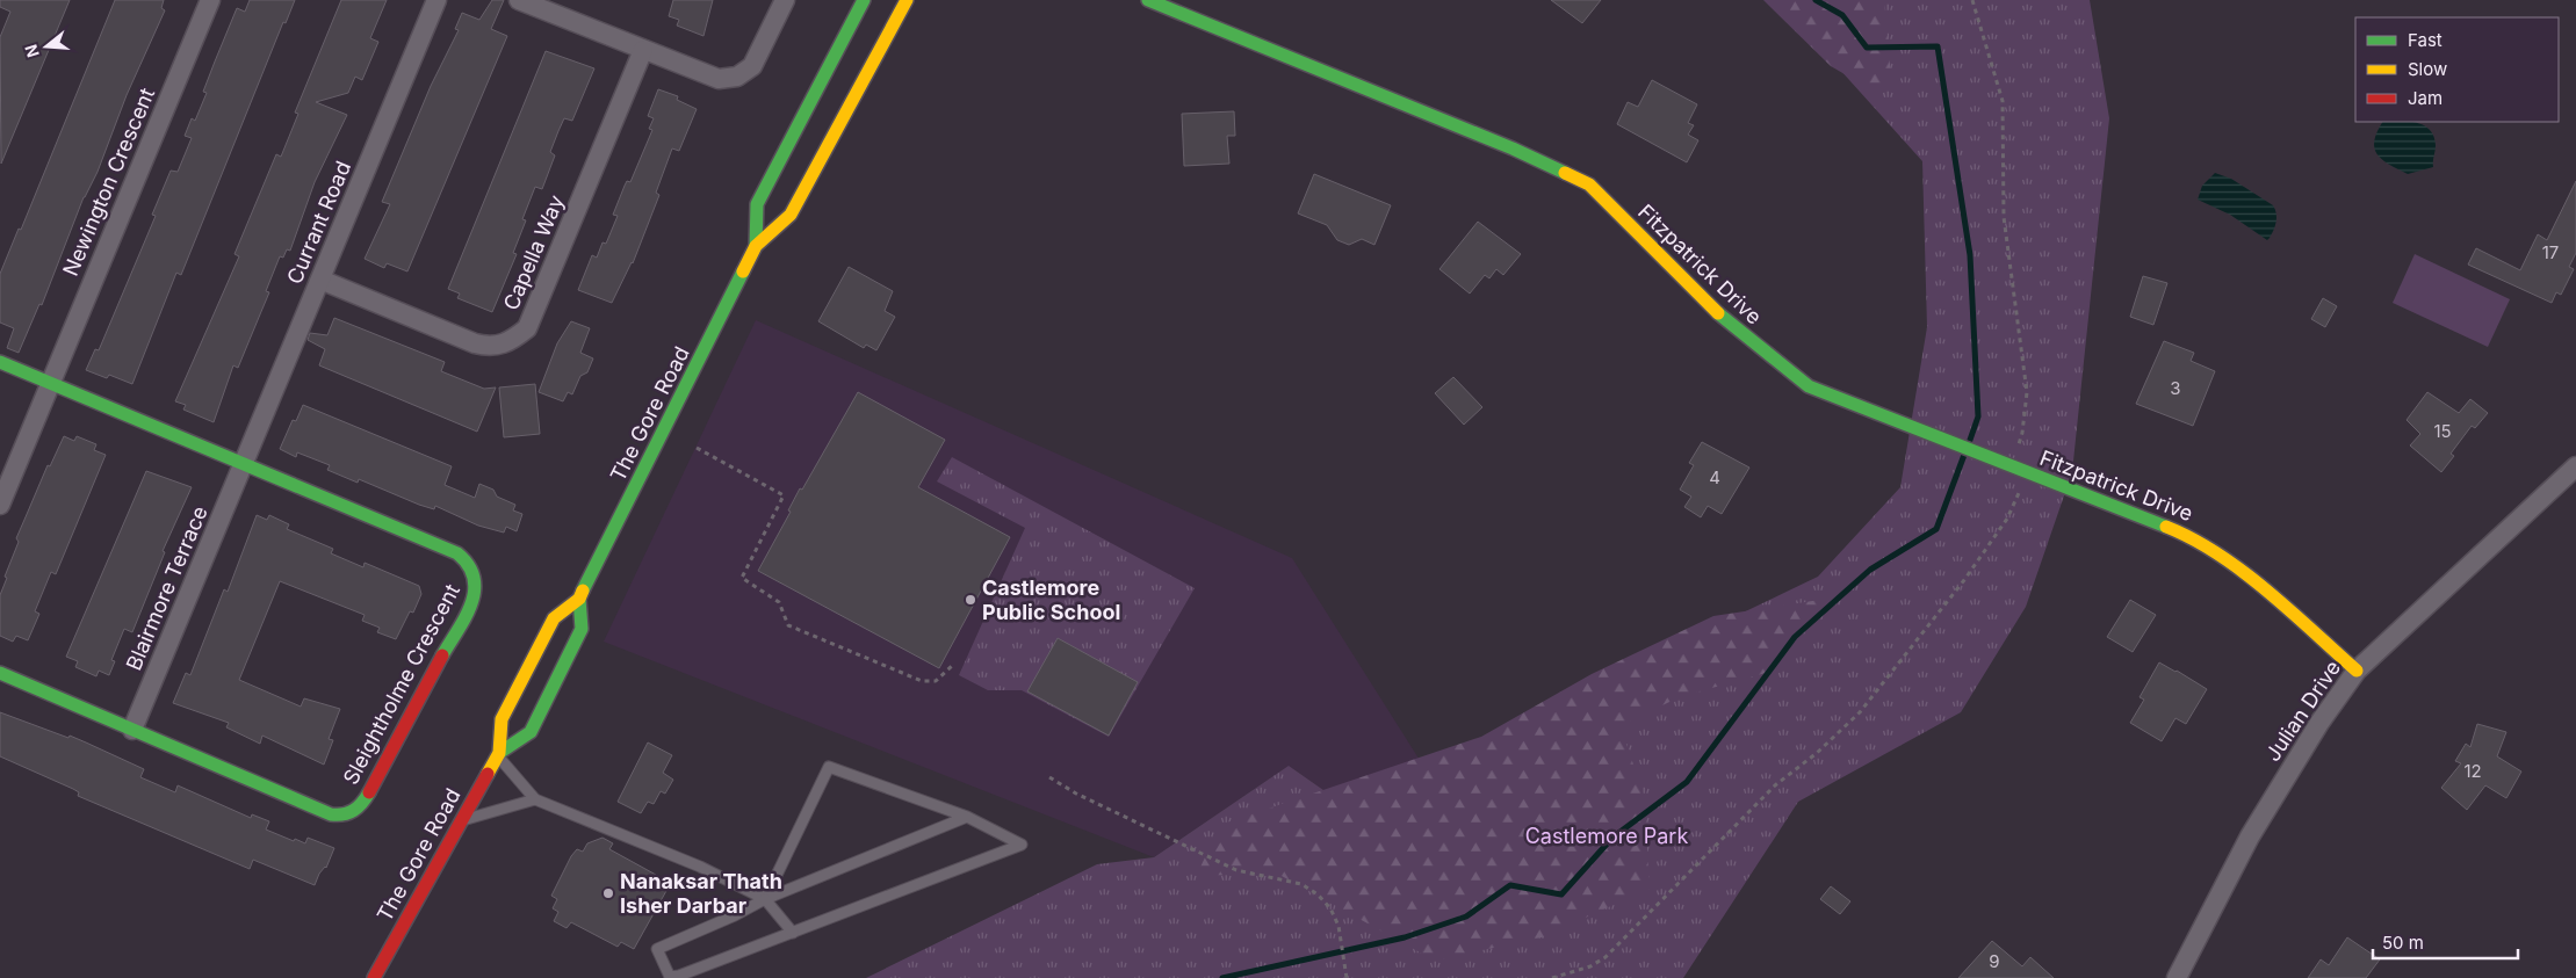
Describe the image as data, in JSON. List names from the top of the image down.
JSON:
{
  "streets": {
    "street": [
      "Newington Crescent",
      "Currant Road",
      "Capella Way",
      "Fitzpatrick Drive",
      "The Gore Road",
      "Blairmore Terrace",
      "Sleightholme Crescent",
      "Julian Drive"
    ]
  },
  "crossings": [
    ["Newington Crescent", "Sleightholme Crescent"],
    ["Currant Road", "Capella Way"],
    ["Currant Road", "Blairmore Terrace"],
    ["Currant Road", "Sleightholme Crescent"],
    ["Fitzpatrick Drive", "Julian Drive"],
    ["Blairmore Terrace", "Sleightholme Crescent"]
  ],
  "parks": ["Castlemore Park"],
  "places": ["Castlemore Public School", "Nanaksar Thath Isher Darbar"],
  "house_numbers": [
    "17",
    "3",
    "15",
    "4",
    "12",
    "9"
  ],
  "legend": ["Fast", "Slow", "Jam"],
  "scale_bar": "50 m",
  "north": "left"
}
